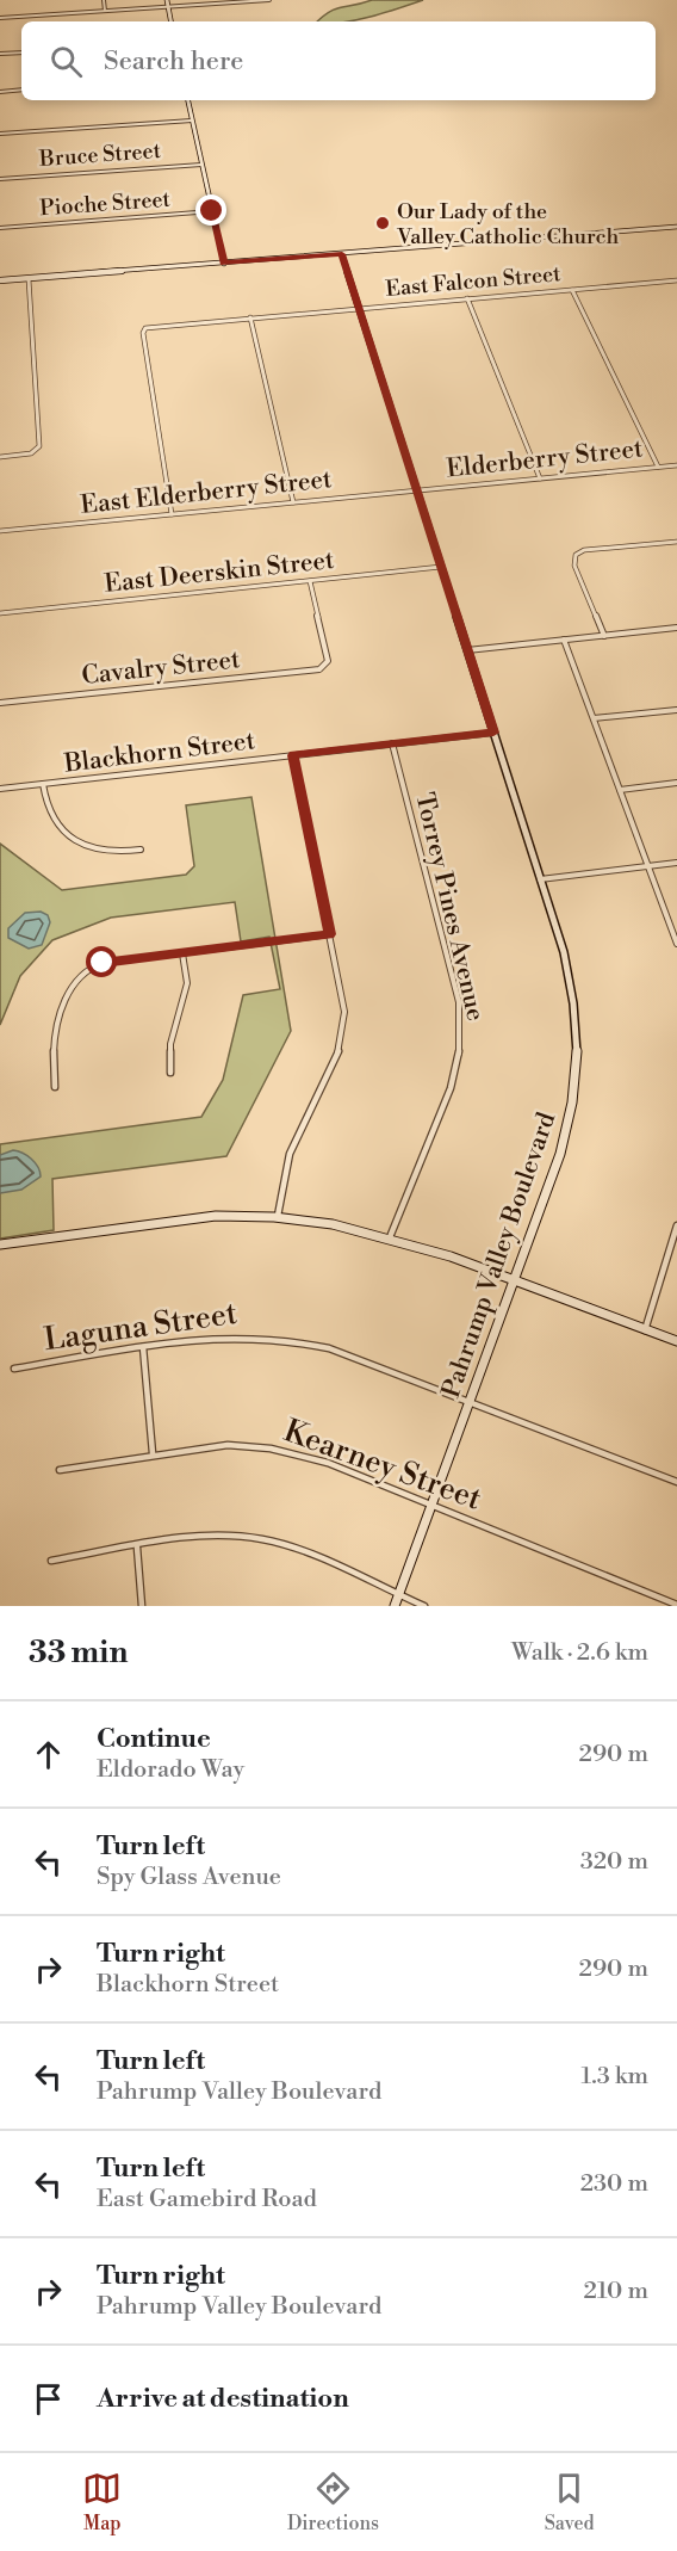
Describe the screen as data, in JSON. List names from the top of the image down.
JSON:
{
  "streets": {
    "main road": ["Pahrump Valley Boulevard"],
    "street": [
      "Bruce Street",
      "Pioche Street",
      "East Falcon Street",
      "Elderberry Street",
      "East Elderberry Street",
      "East Deerskin Street",
      "Cavalry Street",
      "Blackhorn Street",
      "Torrey Pines Avenue",
      "Laguna Street",
      "Kearney Street"
    ]
  },
  "crossings": [
    ["East Falcon Street", "East Elderberry Street"],
    ["East Falcon Street", "Pahrump Valley Boulevard"],
    ["Elderberry Street", "East Elderberry Street"],
    ["Elderberry Street", "Pahrump Valley Boulevard"],
    ["East Elderberry Street", "Pahrump Valley Boulevard"],
    ["East Deerskin Street", "Cavalry Street"],
    ["East Deerskin Street", "Pahrump Valley Boulevard"],
    ["Blackhorn Street", "Torrey Pines Avenue"],
    ["Blackhorn Street", "Pahrump Valley Boulevard"],
    ["Pahrump Valley Boulevard", "Laguna Street"],
    ["Pahrump Valley Boulevard", "Kearney Street"]
  ],
  "places": ["Our Lady of the Valley Catholic Church"],
  "page": {
    "search": "Search here",
    "heading": ["33 min", "Walk · 2.6 km"],
    "list": [
      ["Continue", "Eldorado Way", "290 m"],
      ["Turn left", "Spy Glass Avenue", "320 m"],
      ["Turn right", "Blackhorn Street", "290 m"],
      ["Turn left", "Pahrump Valley Boulevard", "1.3 km"],
      ["Turn left", "East Gamebird Road", "230 m"],
      ["Turn right", "Pahrump Valley Boulevard", "210 m"],
      "Arrive at destination"
    ],
    "nav": ["Map", "Directions", "Saved"]
  }
}
